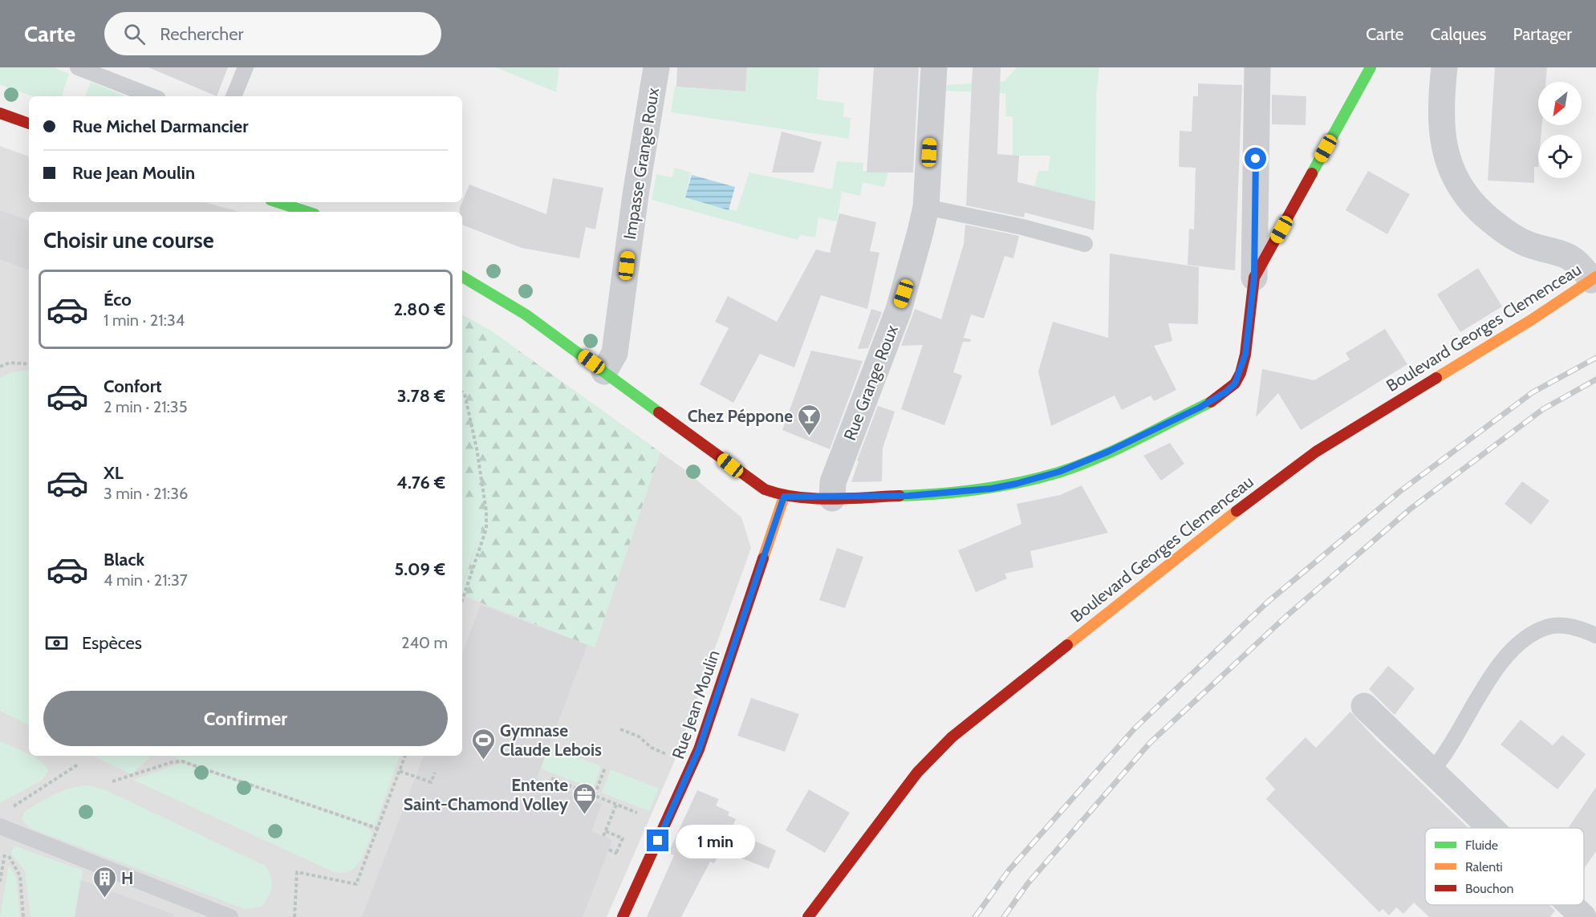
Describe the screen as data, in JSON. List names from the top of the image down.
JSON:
{
  "streets": {
    "street": [
      "Impasse Grange Roux",
      "Boulevard Georges Clemenceau",
      "Rue Grange Roux",
      "Rue Jean Moulin"
    ]
  },
  "places": {
    "bar": ["Chez Péppone"],
    "sports": ["Gymnase Claude Lebois"],
    "office": ["Entente Saint-Chamond Volley"],
    "building": ["H"]
  },
  "legend": ["Fluide", "Ralenti", "Bouchon"],
  "north": "bottom left",
  "page": {
    "header": "Carte",
    "search": "Rechercher",
    "nav": ["Carte", "Calques", "Partager"],
    "banner": ["Rue Michel Darmancier", "Rue Jean Moulin"],
    "heading": "Choisir une course",
    "list": [
      {
        "name": "Éco",
        "note": "1 min · 21:34",
        "value": "2.80 €"
      },
      {
        "name": "Confort",
        "note": "2 min · 21:35",
        "value": "3.78 €"
      },
      {
        "name": "XL",
        "note": "3 min · 21:36",
        "value": "4.76 €"
      },
      {
        "name": "Black",
        "note": "4 min · 21:37",
        "value": "5.09 €"
      }
    ],
    "pay": ["Espèces", "240 m"],
    "buttons": "Confirmer",
    "bubble": "1 min"
  }
}
